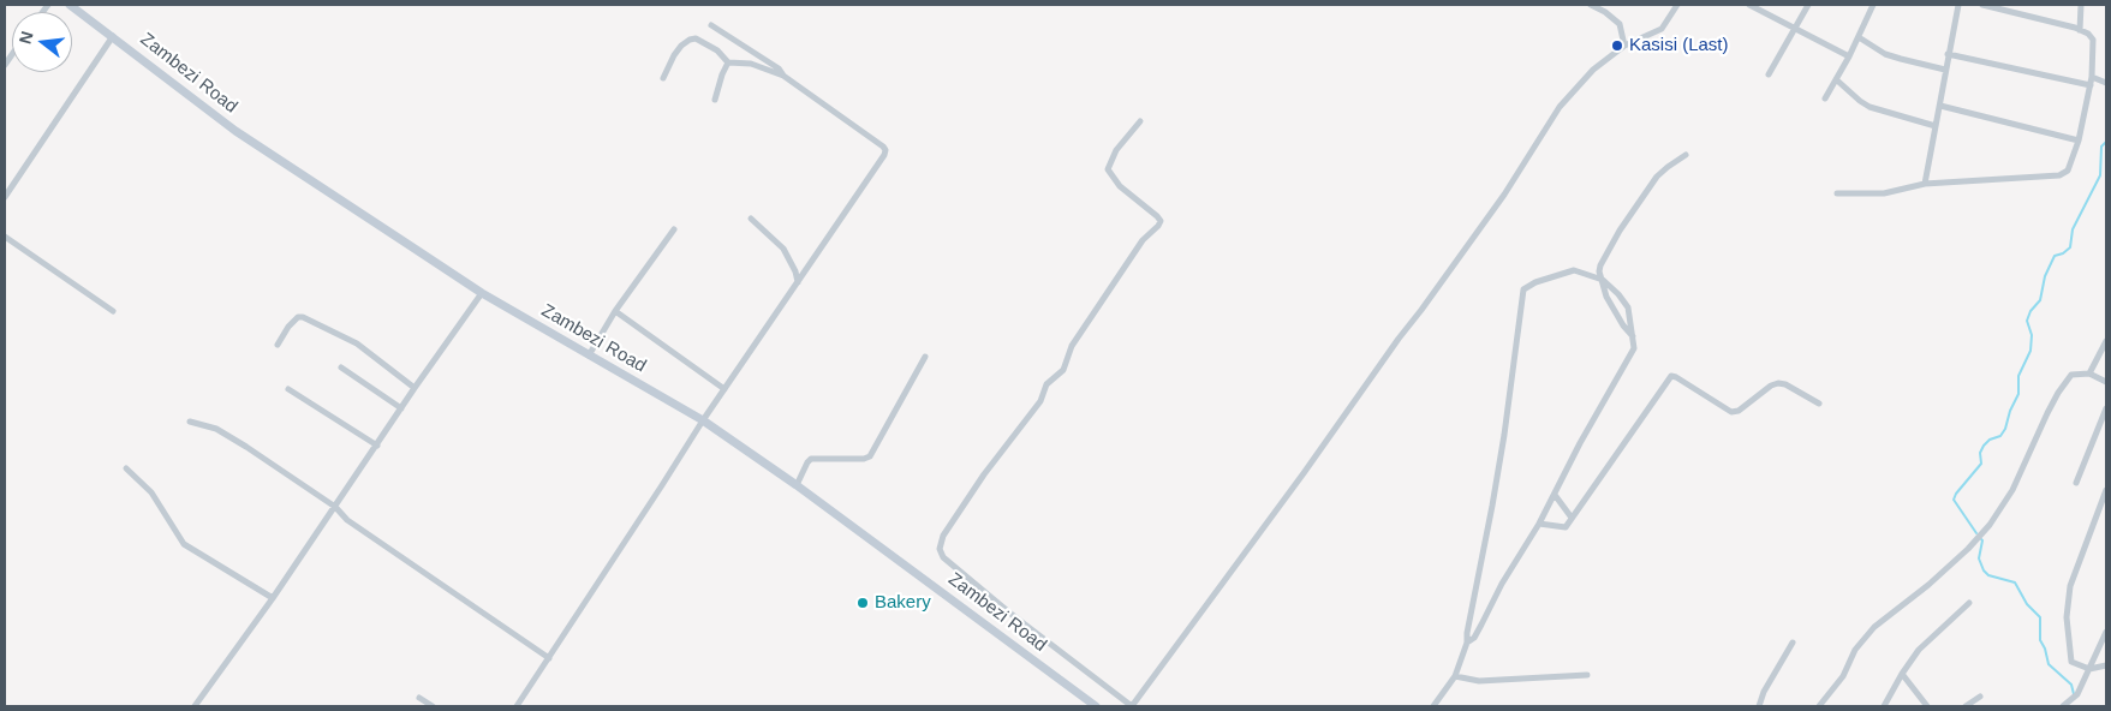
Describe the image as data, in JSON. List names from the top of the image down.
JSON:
{
  "streets": {
    "main road": ["Zambezi Road"]
  },
  "places": ["Kasisi (Last)", "Bakery"],
  "north": "left"
}
